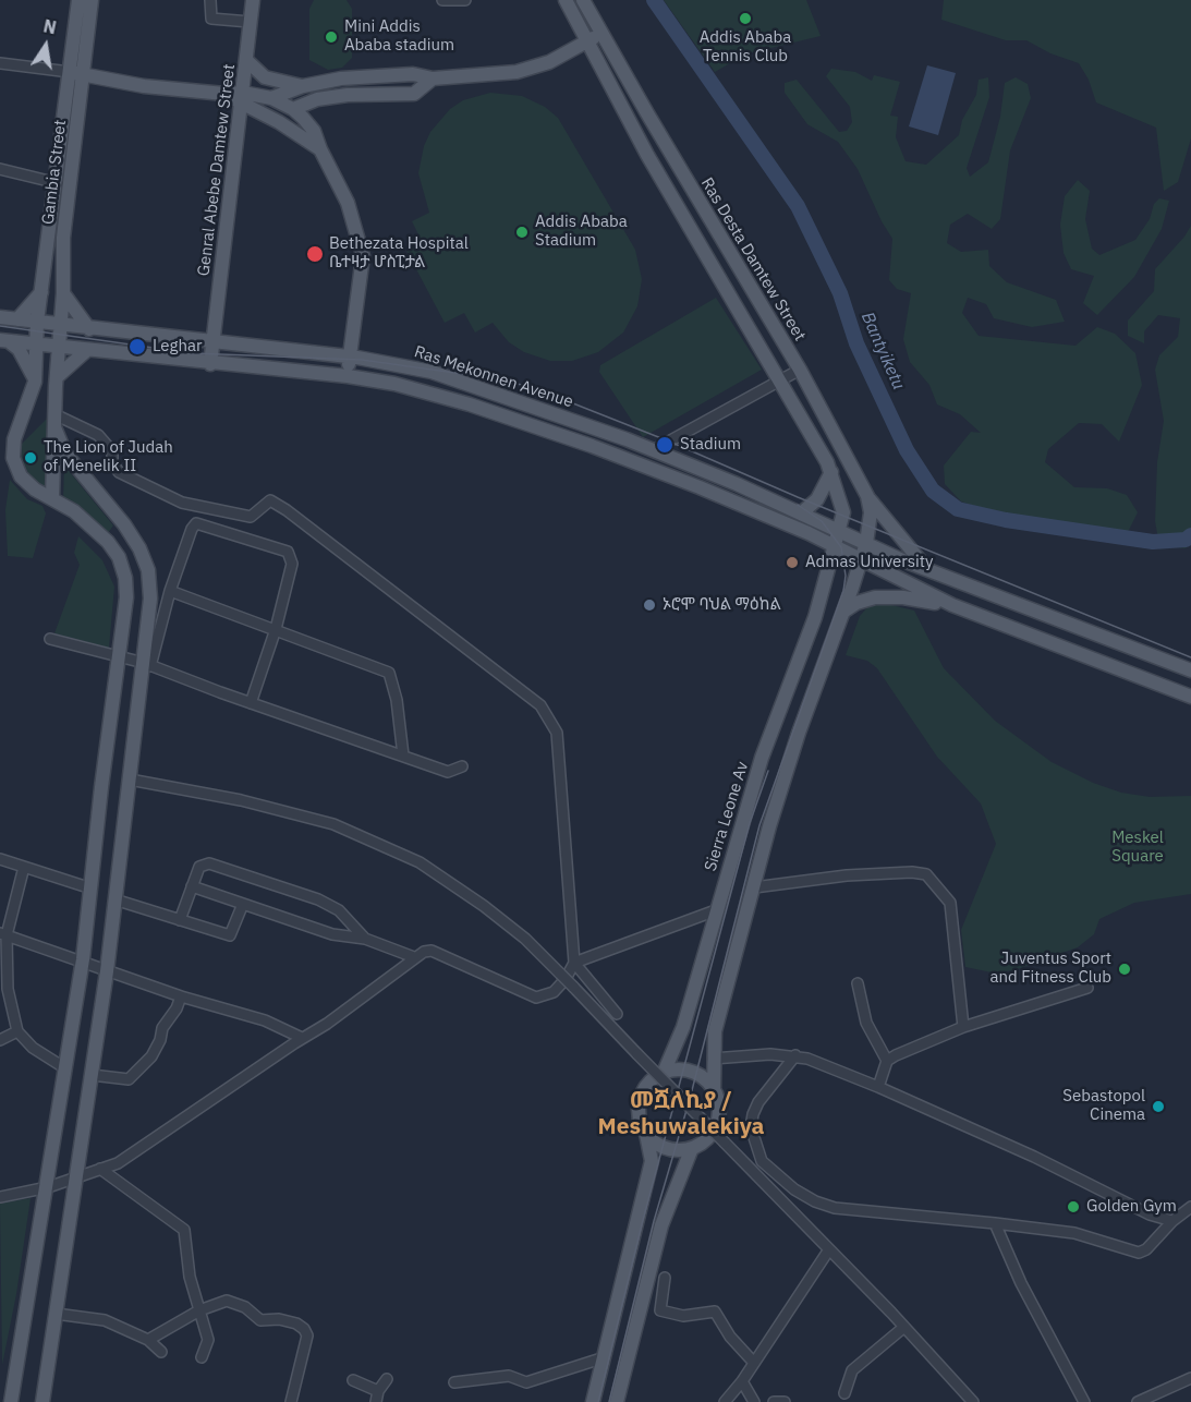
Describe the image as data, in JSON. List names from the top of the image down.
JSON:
{
  "streets": {
    "main road": [
      "Genral Abebe Damtew Street",
      "Gambia Street",
      "Ras Desta Damtew Street",
      "Ras Mekonnen Avenue",
      "Sierra Leone Av"
    ]
  },
  "crossings": [
    ["Genral Abebe Damtew Street", "Ras Mekonnen Avenue"],
    ["Gambia Street", "Ras Mekonnen Avenue"],
    ["Ras Desta Damtew Street", "Ras Mekonnen Avenue"],
    ["Ras Desta Damtew Street", "Sierra Leone Av"],
    ["Ras Mekonnen Avenue", "Sierra Leone Av"]
  ],
  "districts": ["መሿለኪያ / Meshuwalekiya"],
  "water": ["Bantyiketu"],
  "parks": ["Meskel Square"],
  "places": [
    "Addis Ababa Tennis Club",
    "Mini Addis Ababa stadium",
    "Addis Ababa Stadium",
    "Bethezata Hospital ቤተዛታ ሆስፒታል",
    "Leghar",
    "Stadium",
    "The Lion of Judah of Menelik II",
    "Admas University",
    "ኦሮሞ ባህል ማዕከል",
    "Juventus Sport and Fitness Club",
    "Sebastopol Cinema",
    "Golden Gym"
  ],
  "north": "top"
}
